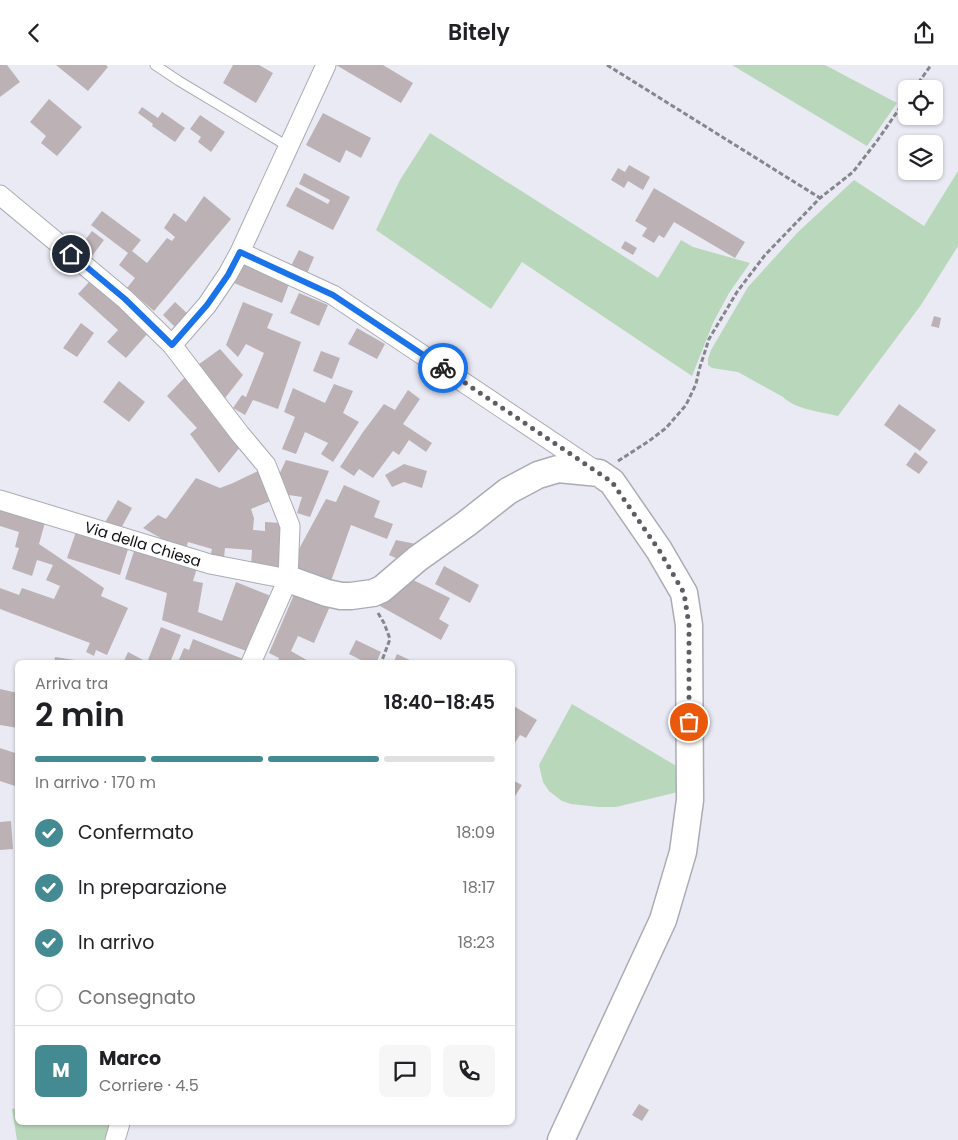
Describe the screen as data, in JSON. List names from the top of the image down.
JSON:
{
  "streets": {
    "street": ["Via della Chiesa"]
  },
  "page": {
    "header": "Bitely",
    "heading": ["2 min", "Arriva tra", "18:40–18:45"],
    "panel": ["Marco", "Corriere · 4.5"],
    "bar": "In arrivo · 170 m",
    "list": [
      ["Confermato", "18:09"],
      ["In preparazione", "18:17"],
      ["In arrivo", "18:23"],
      "Consegnato"
    ],
    "round": "M"
  }
}
